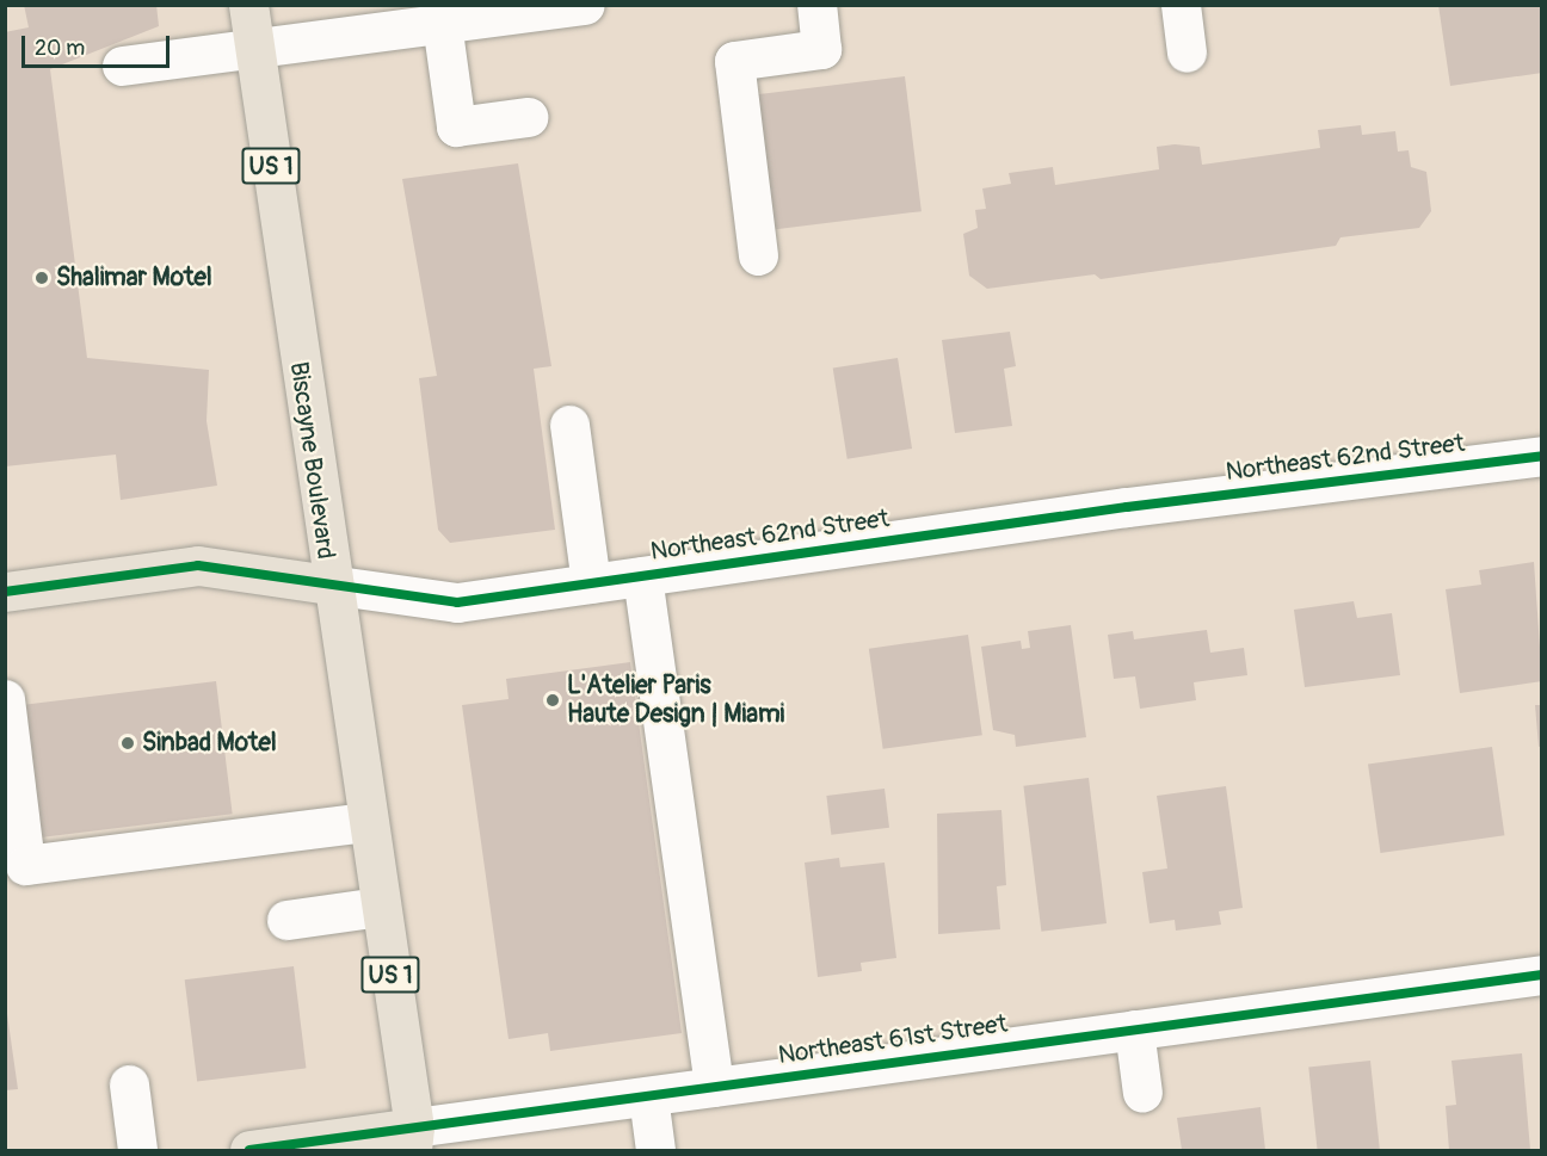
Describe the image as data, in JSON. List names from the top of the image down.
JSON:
{
  "streets": {
    "main road": [
      "US 1",
      "Northeast 62nd Street",
      "Biscayne Boulevard",
      "Northeast 61st Street"
    ]
  },
  "crossings": [
    ["Northeast 62nd Street", "Biscayne Boulevard"],
    ["Biscayne Boulevard", "Northeast 61st Street"]
  ],
  "places": ["Shalimar Motel", "L'Atelier Paris Haute Design | Miami", "Sinbad Motel"],
  "scale_bar": "20 m"
}
